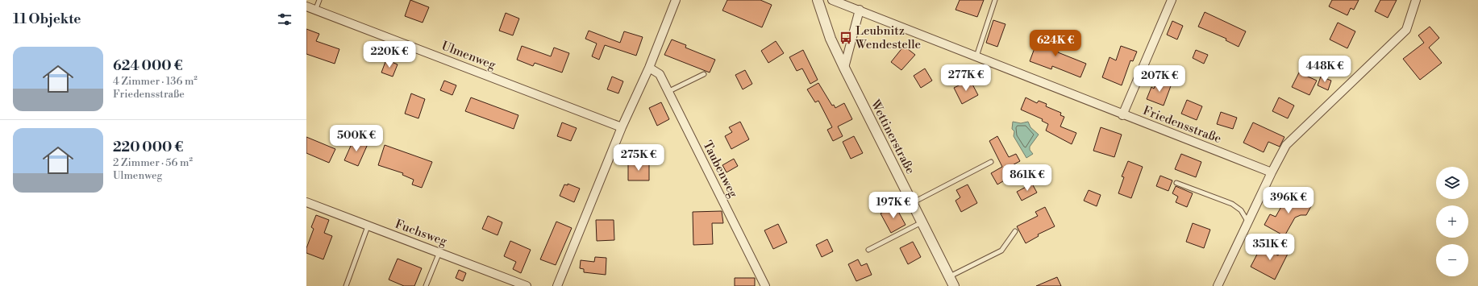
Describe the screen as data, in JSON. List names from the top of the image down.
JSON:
{
  "streets": {
    "street": [
      "Ulmenweg",
      "Friedensstraße",
      "Wettinerstraße",
      "Taubenweg",
      "Fuchsweg"
    ]
  },
  "places": {
    "bus stop": ["Leubnitz Wendestelle"]
  },
  "page": {
    "heading": "11 Objekte",
    "price": [
      "624K €",
      "220K €",
      "448K €",
      "277K €",
      "207K €",
      "500K €",
      "275K €",
      "861K €",
      "396K €",
      "197K €",
      "351K €"
    ],
    "list": [
      {
        "name": "624 000 €",
        "note": "4 Zimmer · 136 m² · Friedensstraße"
      },
      {
        "name": "220 000 €",
        "note": "2 Zimmer · 56 m² · Ulmenweg"
      }
    ],
    "map_buttons": ["+", "−"]
  }
}
